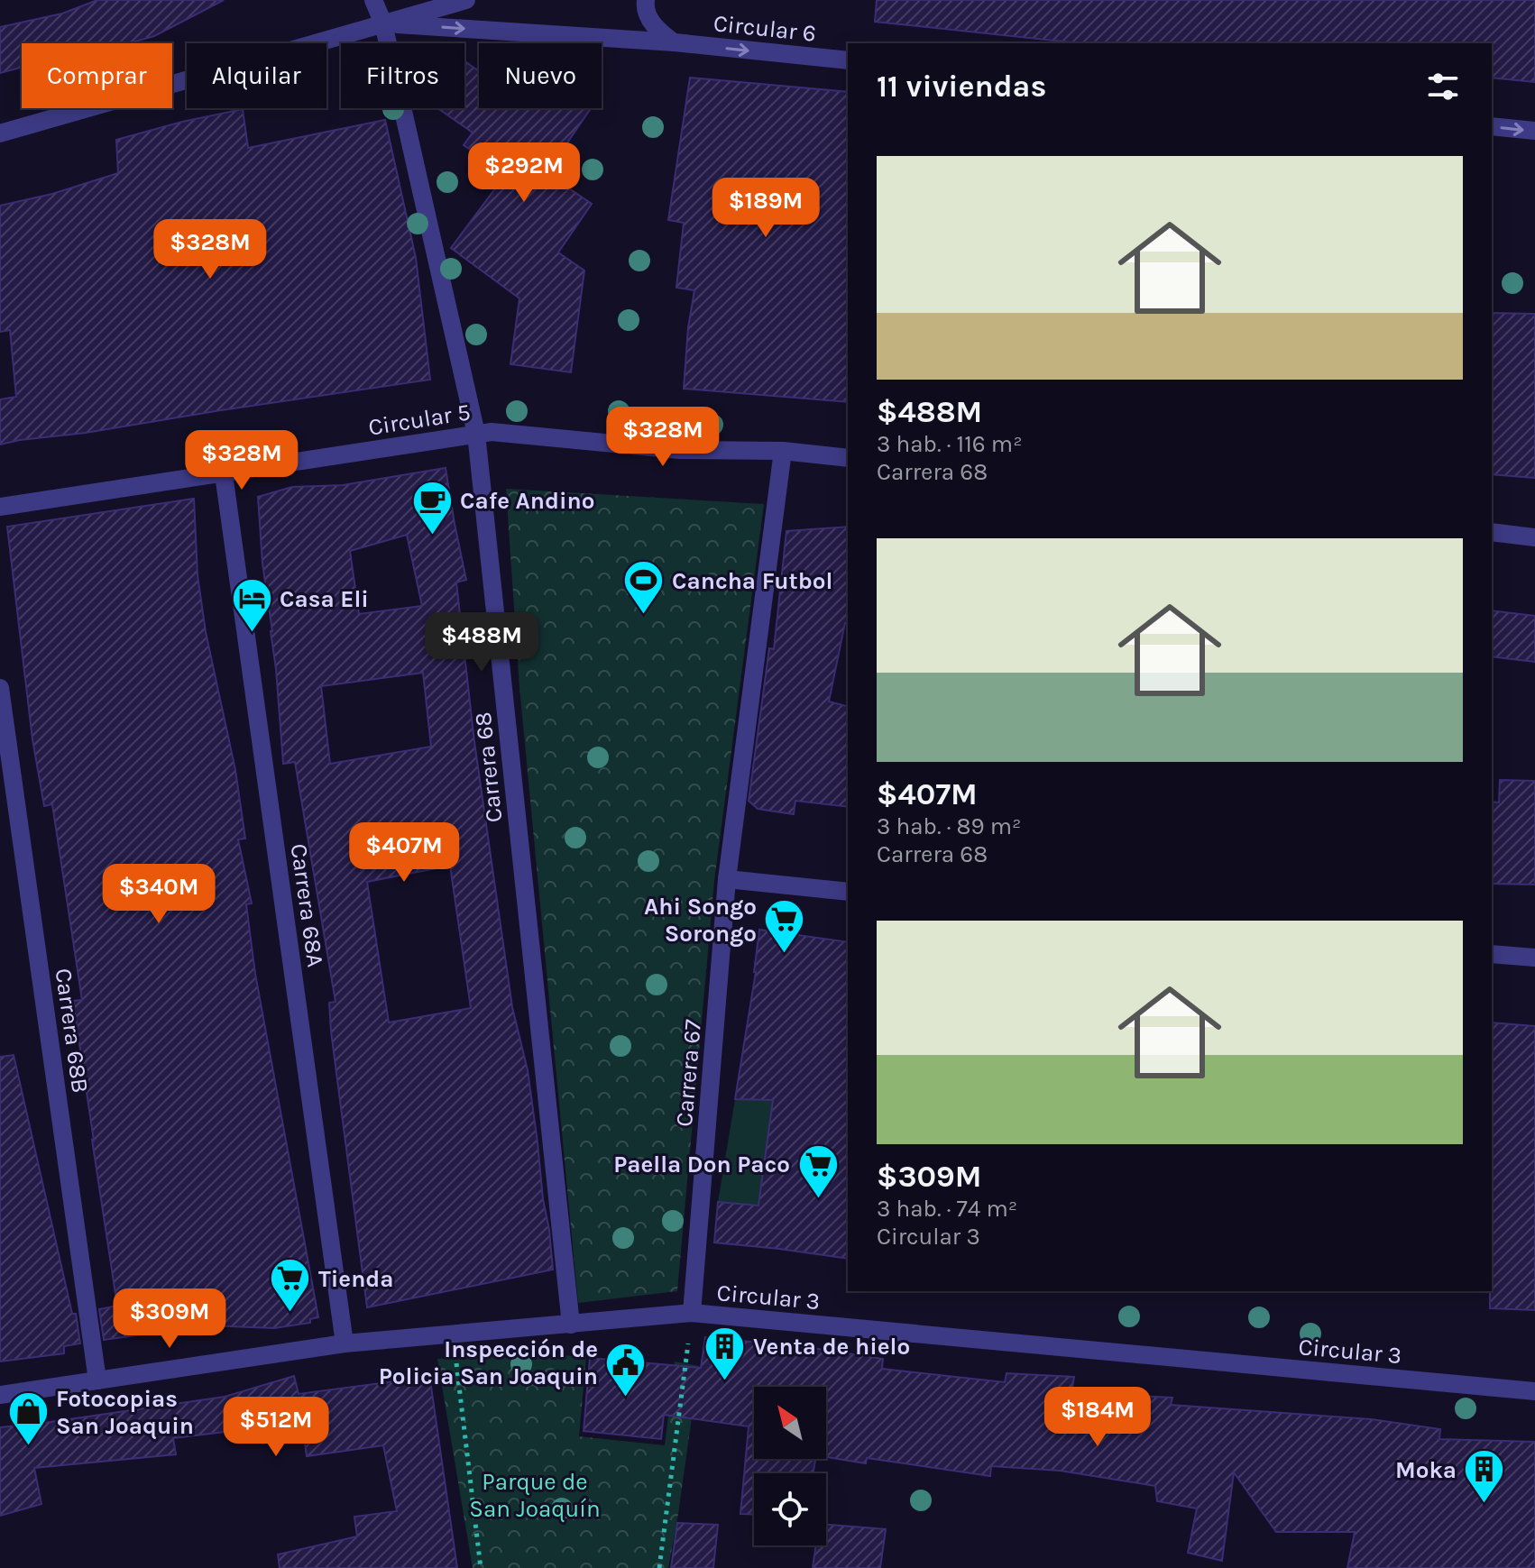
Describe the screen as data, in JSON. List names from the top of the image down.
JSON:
{
  "streets": {
    "street": [
      "Circular 6",
      "Circular 5",
      "Carrera 68",
      "Carrera 68A",
      "Carrera 68B",
      "Carrera 67",
      "Circular 3"
    ]
  },
  "crossings": [
    ["Circular 6", "Carrera 68"],
    ["Circular 5", "Carrera 68"],
    ["Circular 5", "Carrera 68A"],
    ["Circular 5", "Carrera 67"],
    ["Carrera 68", "Circular 3"],
    ["Carrera 68A", "Circular 3"],
    ["Carrera 68B", "Circular 3"],
    ["Carrera 67", "Circular 3"]
  ],
  "one_way": ["Circular 6"],
  "parks": ["Parque de San Joaquín"],
  "places": {
    "cafe": ["Cafe Andino"],
    "sports": ["Cancha Futbol"],
    "hotel": ["Casa Eli"],
    "supermarket": ["Ahi Songo Sorongo", "Paella Don Paco", "Tienda"],
    "building": ["Venta de hielo", "Moka"],
    "public building": ["Inspección de Policia San Joaquin"],
    "shop": ["Fotocopias San Joaquin"]
  },
  "north": "top left",
  "page": {
    "chip": [
      "Comprar",
      "Alquilar",
      "Filtros",
      "Nuevo"
    ],
    "heading": "11 viviendas",
    "list": [
      {
        "name": "$488M",
        "note": "3 hab. · 116 m² · Carrera 68"
      },
      {
        "name": "$407M",
        "note": "3 hab. · 89 m² · Carrera 68"
      },
      {
        "name": "$309M",
        "note": "3 hab. · 74 m² · Circular 3"
      }
    ],
    "price": [
      "$292M",
      "$189M",
      "$328M",
      "$328M",
      "$328M",
      "$488M",
      "$407M",
      "$340M",
      "$309M",
      "$184M",
      "$512M"
    ]
  }
}
